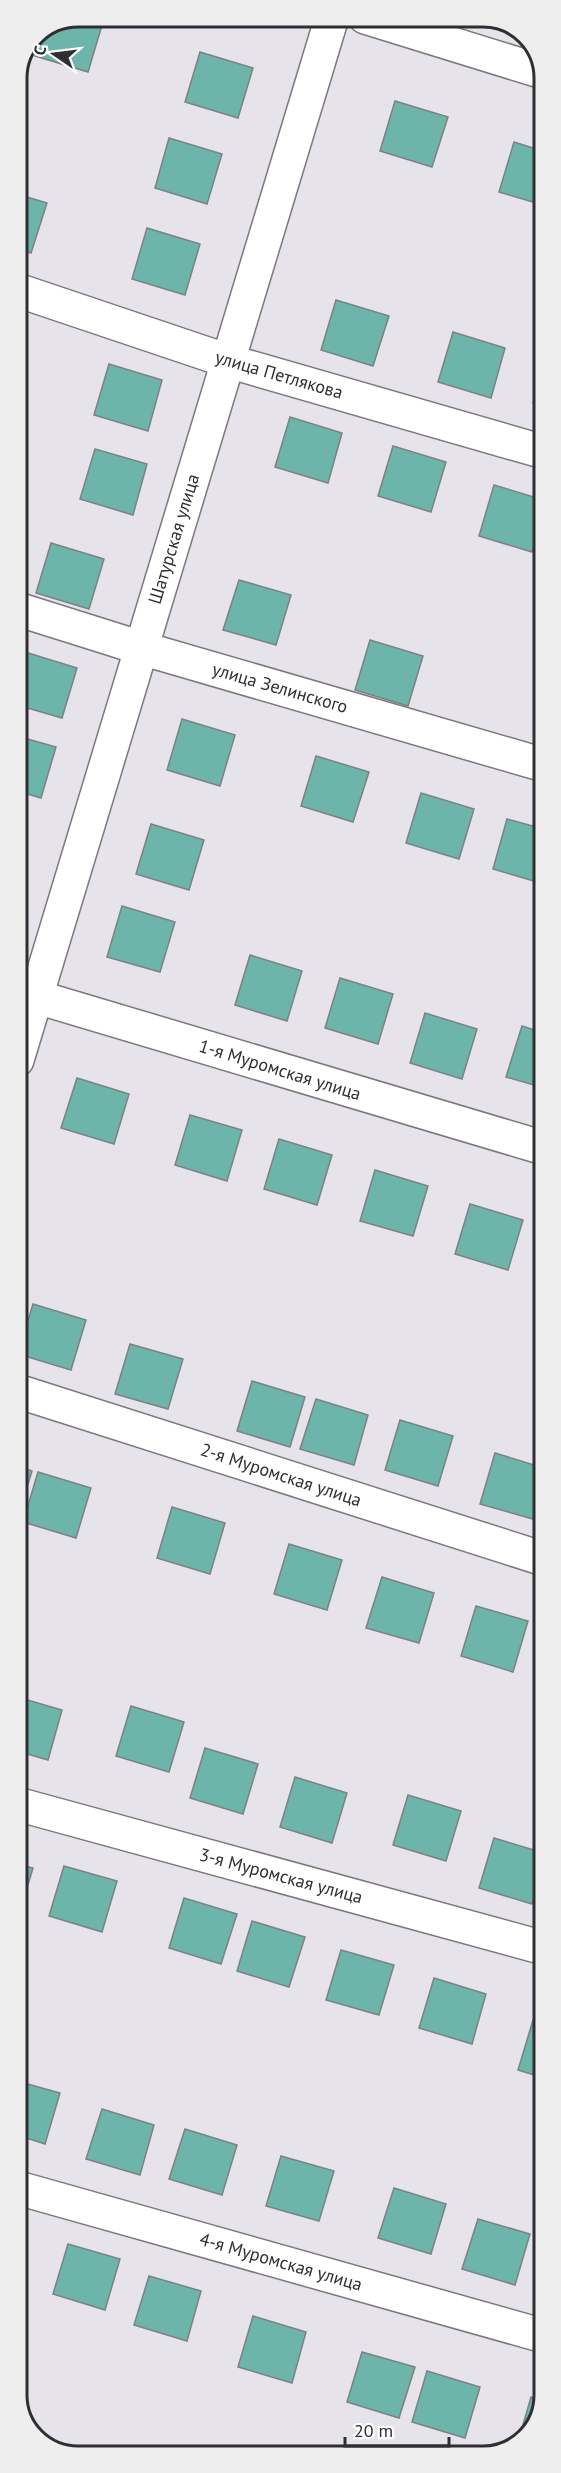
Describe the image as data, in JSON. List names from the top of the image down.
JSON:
{
  "streets": {
    "street": [
      "улица Петлякова",
      "Шатурская улица",
      "улица Зелинского",
      "1-я Муромская улица",
      "2-я Муромская улица",
      "3-я Муромская улица",
      "4-я Муромская улица"
    ]
  },
  "crossings": [
    ["улица Петлякова", "Шатурская улица"],
    ["Шатурская улица", "улица Зелинского"]
  ],
  "scale_bar": "20 m",
  "north": "left"
}
